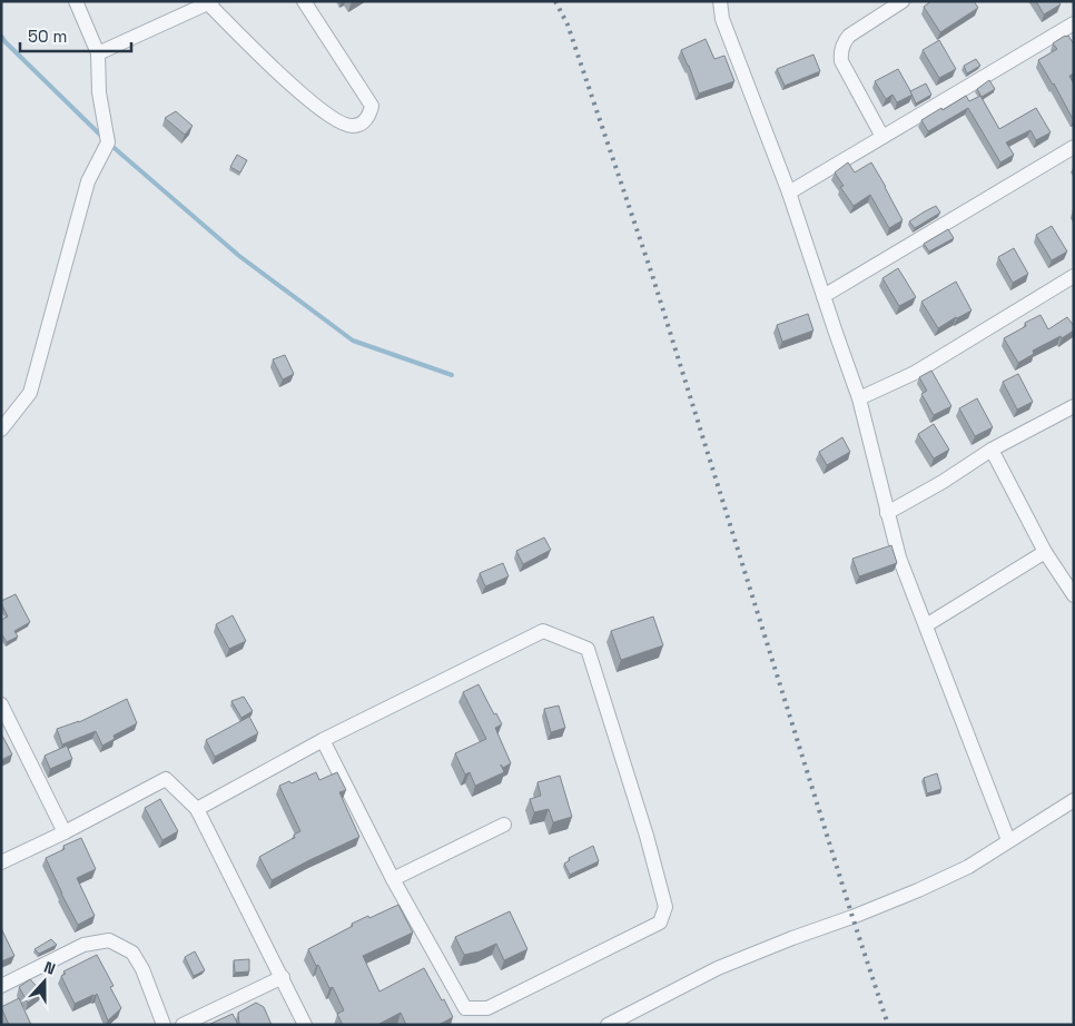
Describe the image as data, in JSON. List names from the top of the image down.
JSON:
{
  "scale_bar": "50 m",
  "north": "top"
}
